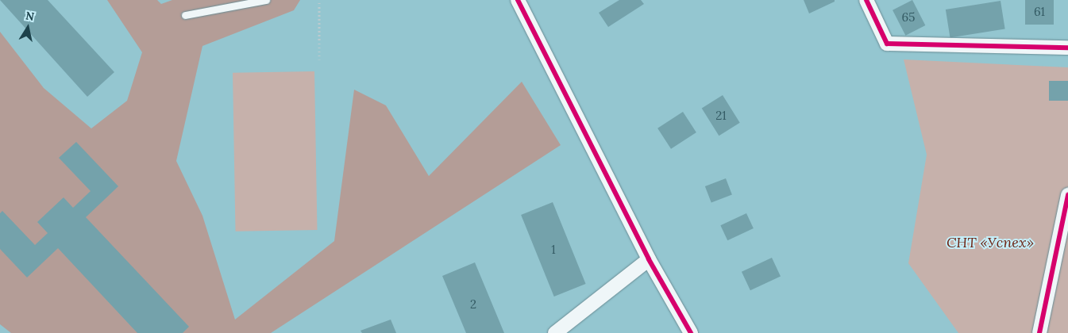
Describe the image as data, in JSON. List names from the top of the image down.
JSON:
{
  "parks": ["СНТ «Успех»"],
  "house_numbers": [
    "61",
    "65",
    "21",
    "1",
    "2"
  ],
  "north": "top"
}
